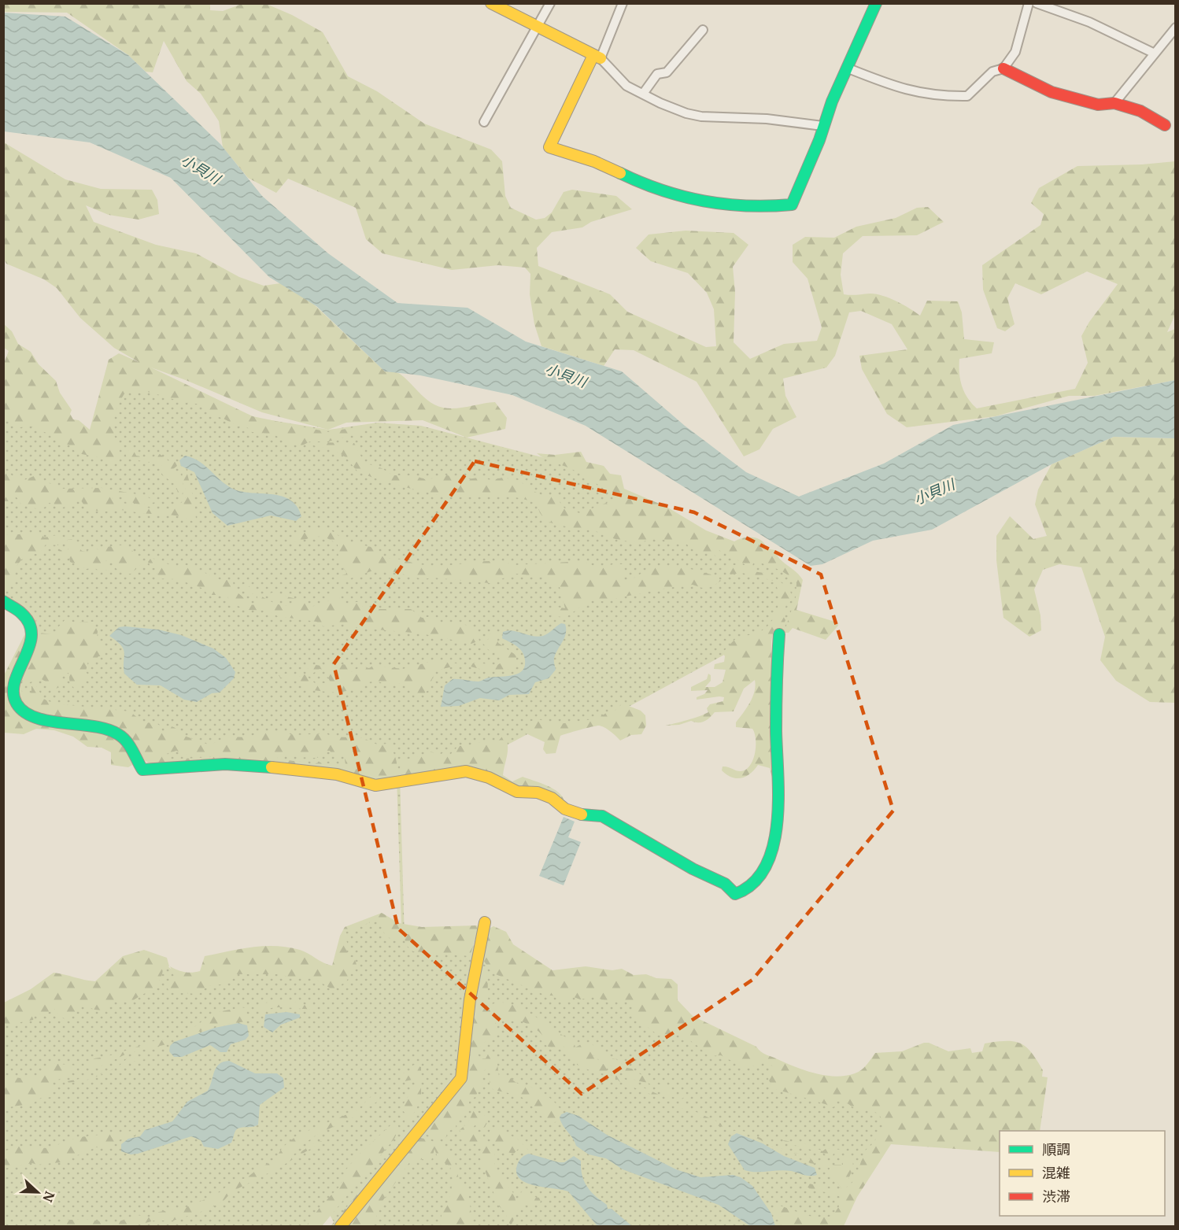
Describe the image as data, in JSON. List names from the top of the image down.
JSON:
{
  "water": ["小貝川"],
  "legend": ["順調", "混雑", "渋滞"],
  "north": "right"
}
